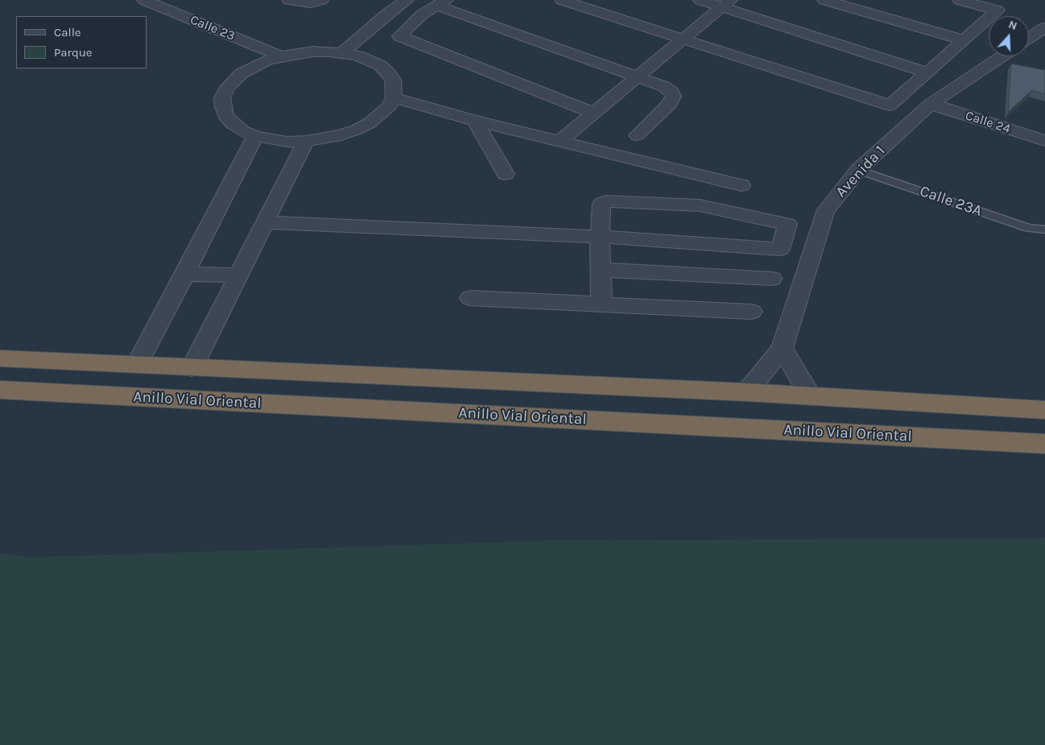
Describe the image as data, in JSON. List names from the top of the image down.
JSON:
{
  "streets": {
    "highway": ["Anillo Vial Oriental"],
    "street": ["Calle 23", "Calle 24", "Avenida 1"],
    "lane": ["Calle 23A"]
  },
  "crossings": [
    ["Calle 24", "Avenida 1"],
    ["Avenida 1", "Calle 23A"],
    ["Avenida 1", "Anillo Vial Oriental"]
  ],
  "legend": ["Calle", "Parque"],
  "north": "top"
}
